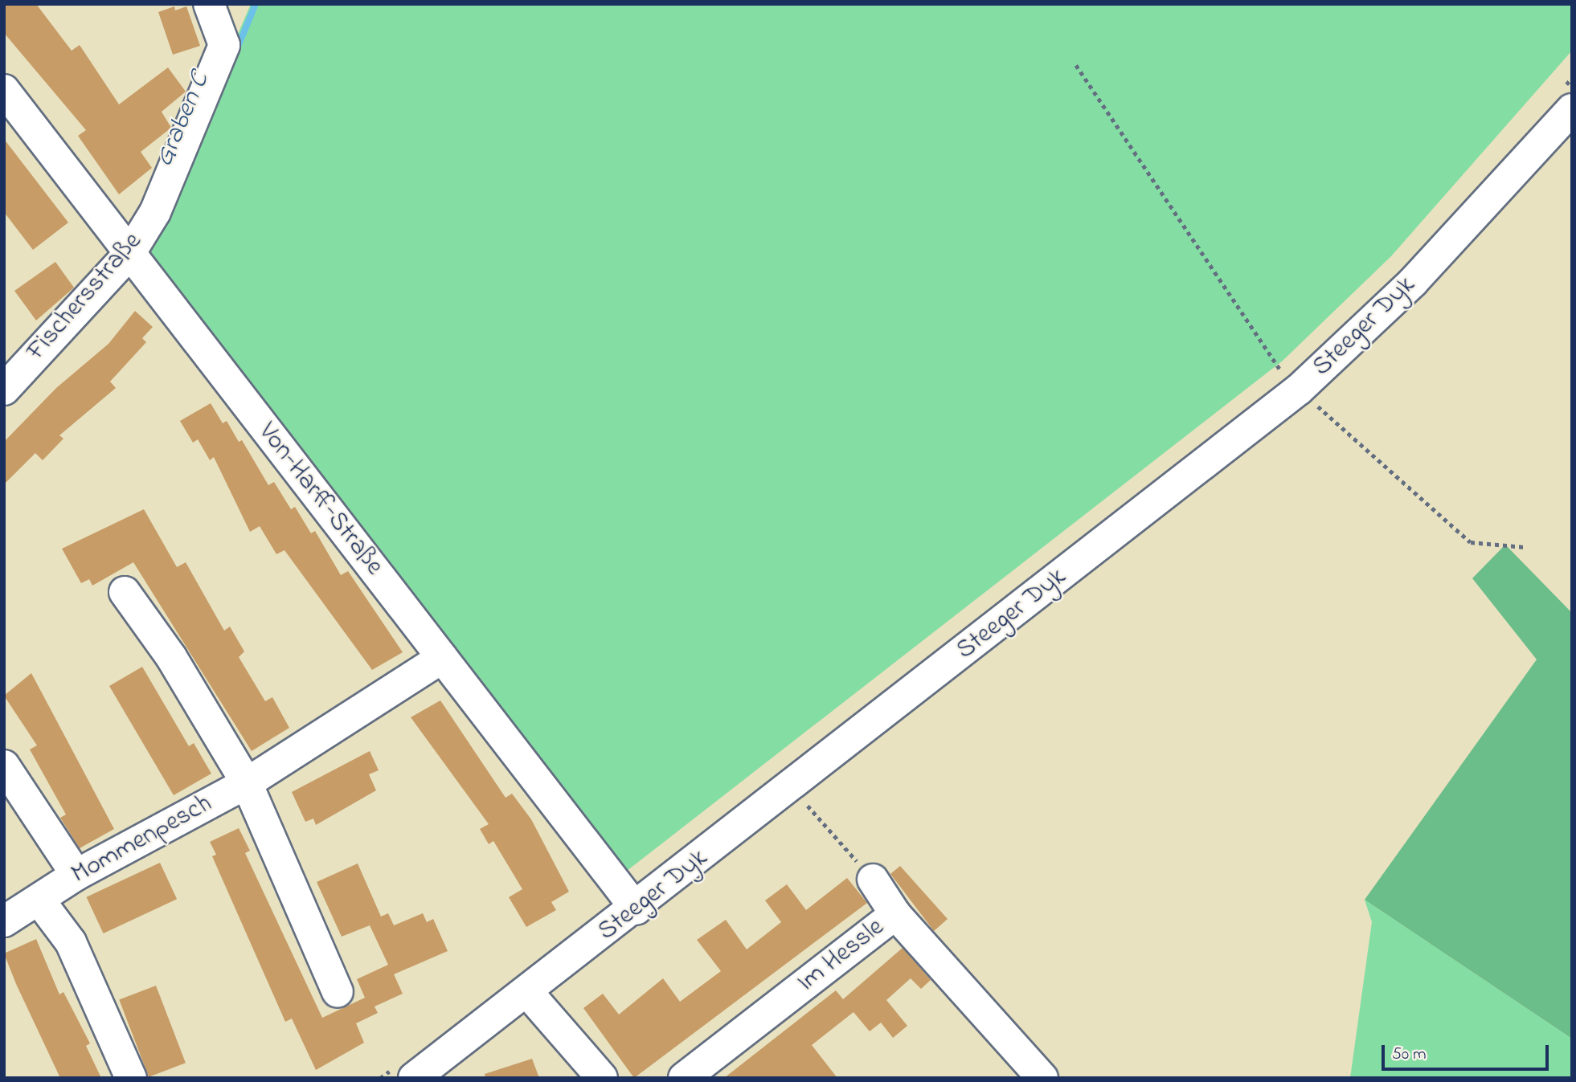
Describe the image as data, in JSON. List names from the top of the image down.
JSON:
{
  "streets": {
    "street": [
      "Fischersstraße",
      "Steeger Dyk",
      "Von-Harff-Straße",
      "Mommenpesch",
      "Im Hessle"
    ]
  },
  "crossings": [
    ["Fischersstraße", "Von-Harff-Straße"],
    ["Steeger Dyk", "Von-Harff-Straße"],
    ["Von-Harff-Straße", "Mommenpesch"]
  ],
  "water": ["Graben C"],
  "scale_bar": "50 m"
}
